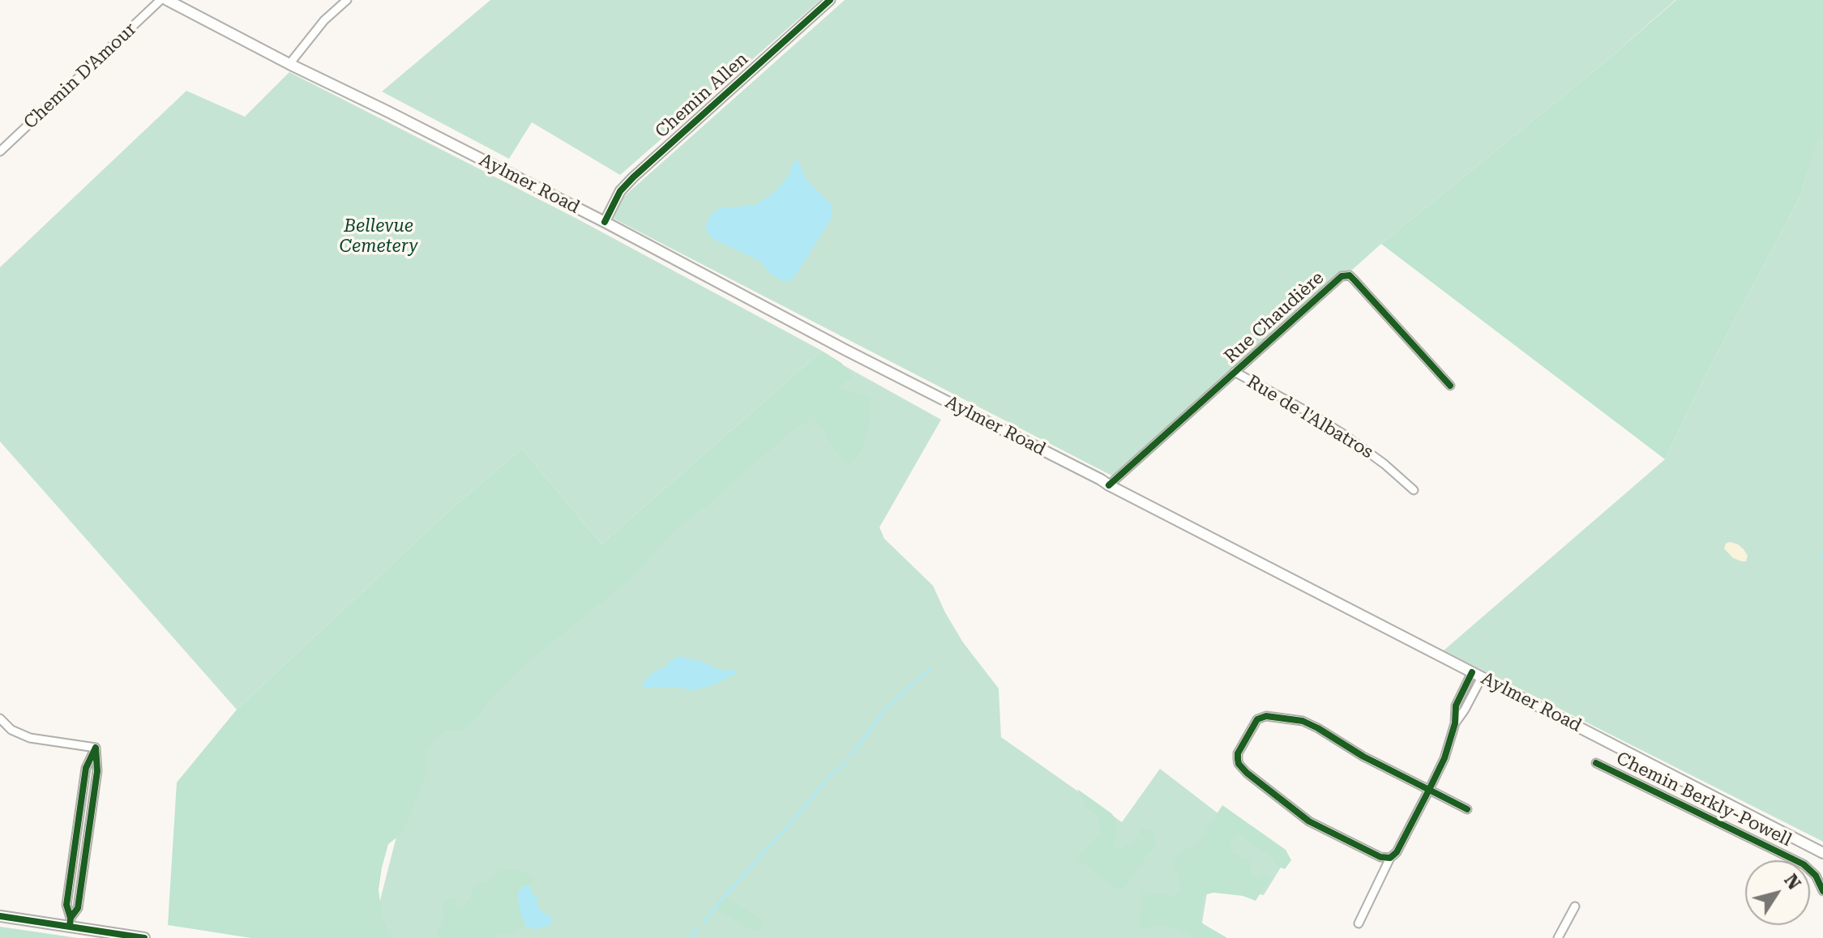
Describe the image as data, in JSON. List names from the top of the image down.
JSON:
{
  "streets": {
    "main road": ["Aylmer Road"],
    "street": [
      "Chemin D'Amour",
      "Chemin Allen",
      "Rue Chaudière",
      "Rue de l'Albatros",
      "Chemin Berkly-Powell"
    ]
  },
  "crossings": [
    ["Chemin Allen", "Aylmer Road"],
    ["Aylmer Road", "Rue Chaudière"],
    ["Rue Chaudière", "Rue de l'Albatros"]
  ],
  "parks": ["Bellevue Cemetery"],
  "north": "top right"
}
